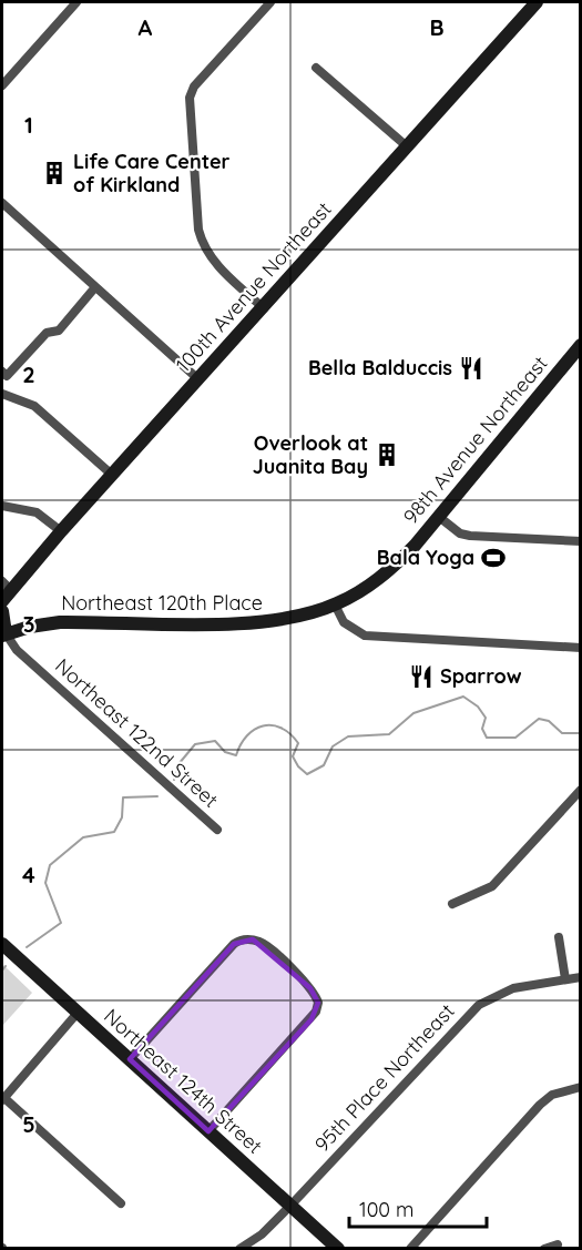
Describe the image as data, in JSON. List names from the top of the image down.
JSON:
{
  "streets": {
    "street": [
      "100th Avenue Northeast",
      "98th Avenue Northeast",
      "Northeast 120th Place",
      "Northeast 122nd Street",
      "95th Place Northeast",
      "Northeast 124th Street"
    ]
  },
  "crossings": [
    ["98th Avenue Northeast", "Northeast 120th Place"],
    ["Northeast 120th Place", "Northeast 122nd Street"],
    ["95th Place Northeast", "Northeast 124th Street"]
  ],
  "places": {
    "building": ["Life Care Center of Kirkland", "Overlook at Juanita Bay"],
    "restaurant": ["Bella Balduccis", "Sparrow"],
    "sports": ["Bala Yoga"]
  },
  "scale_bar": "100 m",
  "grid": {
    "columns": ["A", "B"],
    "rows": [
      "1",
      "2",
      "3",
      "4",
      "5"
    ]
  }
}
